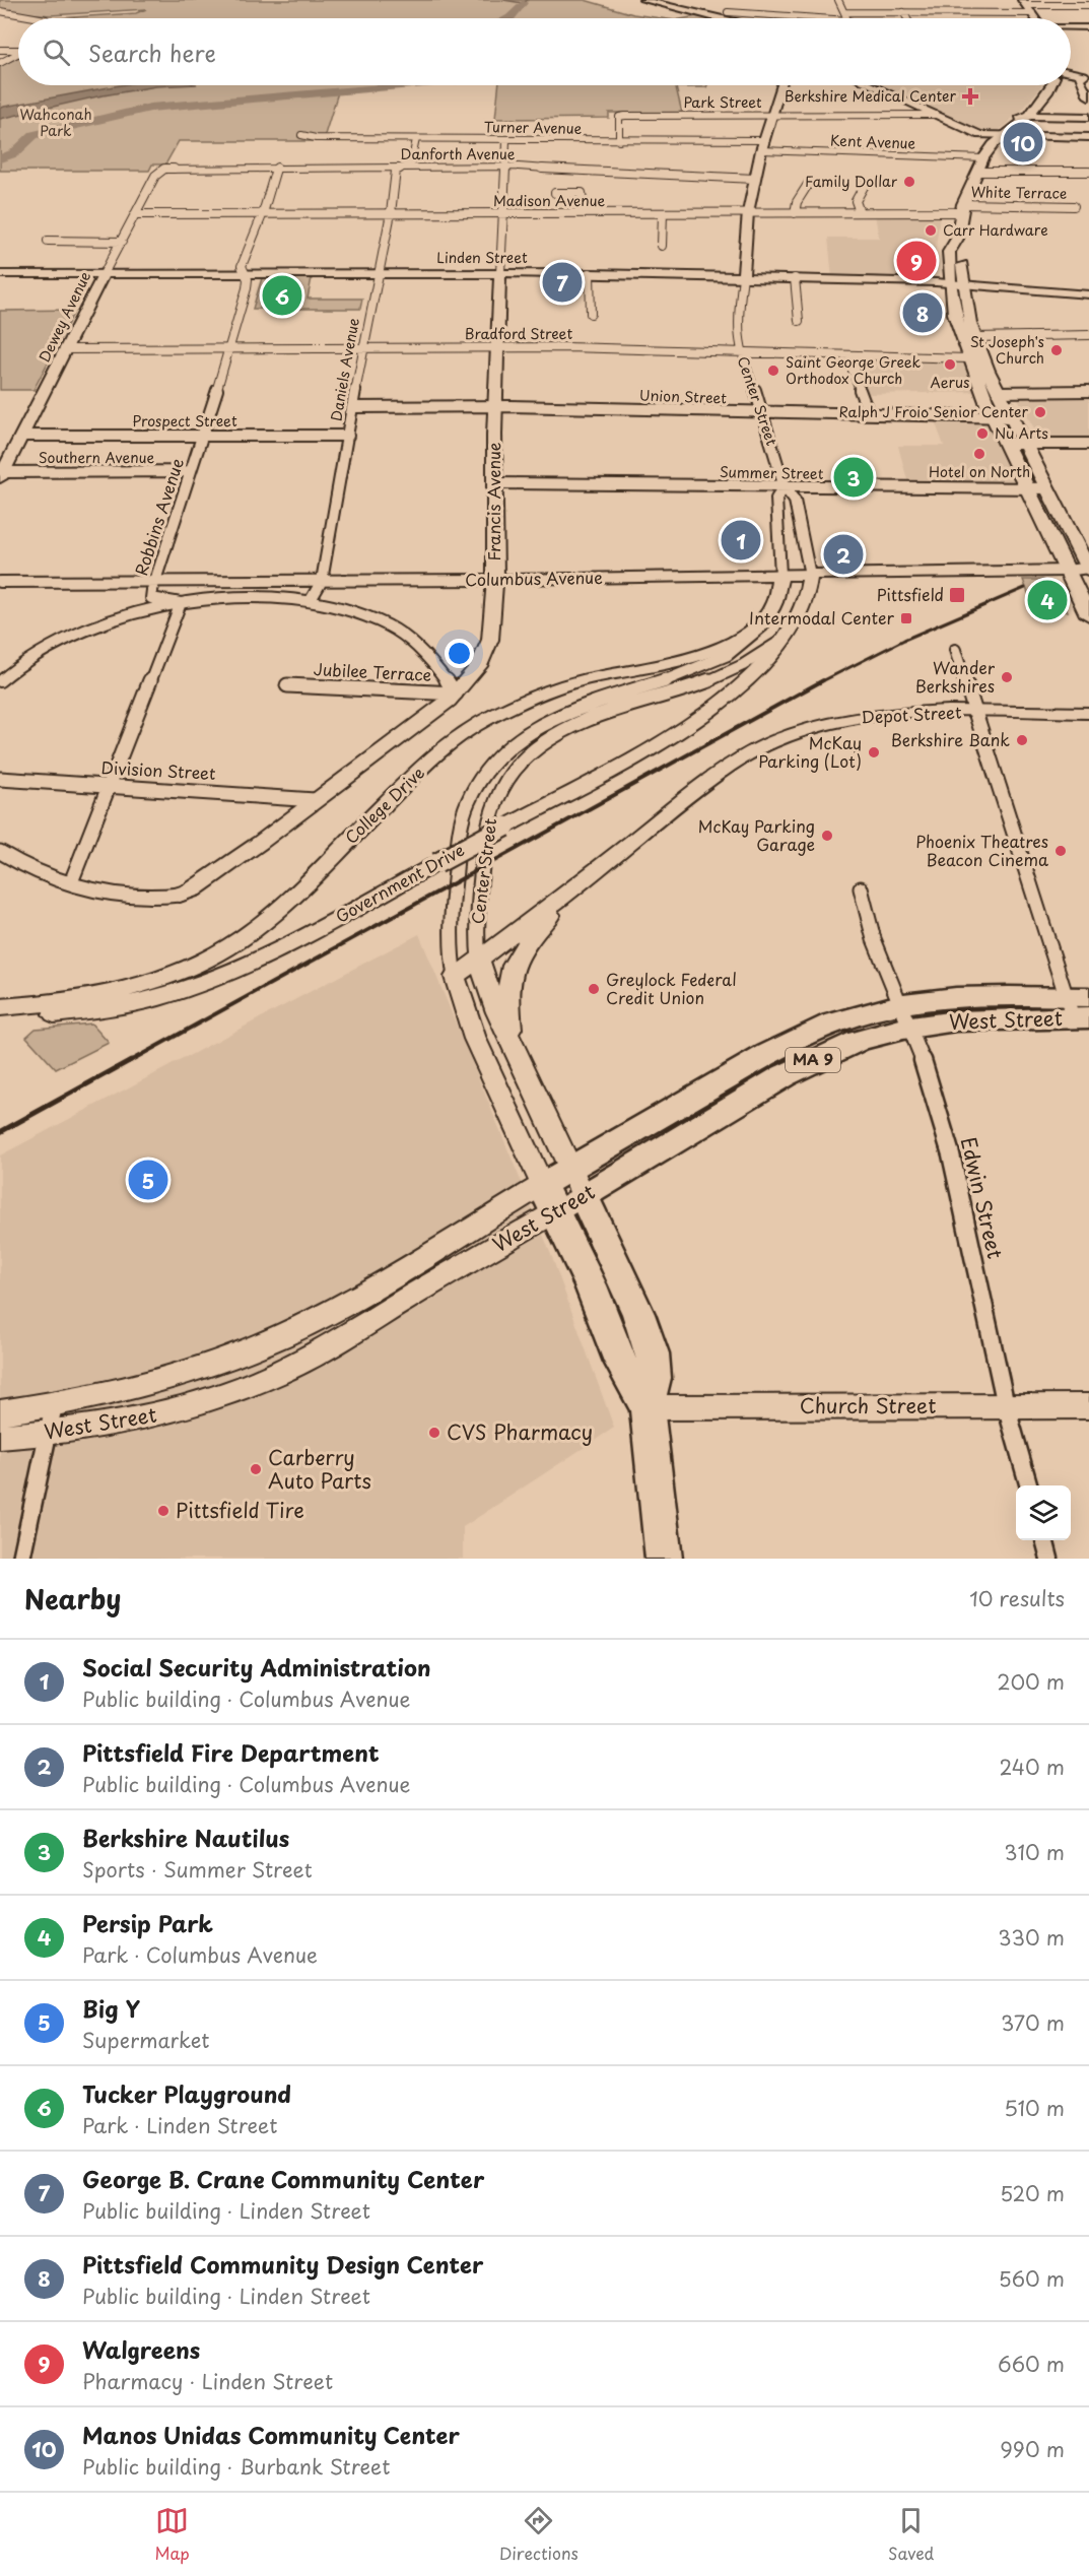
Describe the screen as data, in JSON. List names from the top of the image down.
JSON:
{
  "streets": {
    "highway": ["Center Street", "West Street", "MA 9"],
    "street": [
      "Park Street",
      "Turner Avenue",
      "Kent Avenue",
      "Danforth Avenue",
      "White Terrace",
      "Madison Avenue",
      "Linden Street",
      "Dewey Avenue",
      "Bradford Street",
      "Daniels Avenue",
      "Union Street",
      "Prospect Street",
      "Southern Avenue",
      "Summer Street",
      "Francis Avenue",
      "Robbins Avenue",
      "Columbus Avenue",
      "Jubilee Terrace",
      "Depot Street",
      "Division Street",
      "College Drive",
      "Government Drive",
      "Edwin Street",
      "Church Street"
    ]
  },
  "crossings": [
    ["Park Street", "Turner Avenue"],
    ["Turner Avenue", "Kent Avenue"],
    ["Turner Avenue", "Daniels Avenue"],
    ["Turner Avenue", "Francis Avenue"],
    ["Danforth Avenue", "Dewey Avenue"],
    ["Danforth Avenue", "Daniels Avenue"],
    ["Danforth Avenue", "Francis Avenue"],
    ["Danforth Avenue", "Robbins Avenue"],
    ["White Terrace", "Madison Avenue"],
    ["Madison Avenue", "Dewey Avenue"],
    ["Madison Avenue", "Daniels Avenue"],
    ["Madison Avenue", "Francis Avenue"],
    ["Madison Avenue", "Robbins Avenue"],
    ["Linden Street", "Dewey Avenue"],
    ["Linden Street", "Daniels Avenue"],
    ["Linden Street", "Center Street"],
    ["Linden Street", "Francis Avenue"],
    ["Linden Street", "Robbins Avenue"],
    ["Dewey Avenue", "Bradford Street"],
    ["Dewey Avenue", "Prospect Street"],
    ["Dewey Avenue", "Southern Avenue"],
    ["Bradford Street", "Daniels Avenue"],
    ["Bradford Street", "Center Street"],
    ["Bradford Street", "Francis Avenue"],
    ["Bradford Street", "Robbins Avenue"],
    ["Daniels Avenue", "Union Street"],
    ["Daniels Avenue", "Prospect Street"],
    ["Daniels Avenue", "Columbus Avenue"],
    ["Union Street", "Center Street"],
    ["Union Street", "Francis Avenue"],
    ["Center Street", "Summer Street"],
    ["Center Street", "Columbus Avenue"],
    ["Center Street", "Depot Street"],
    ["Center Street", "College Drive"],
    ["Center Street", "Government Drive"],
    ["Center Street", "West Street"],
    ["Center Street", "Church Street"],
    ["Prospect Street", "Robbins Avenue"],
    ["Southern Avenue", "Robbins Avenue"],
    ["Summer Street", "Francis Avenue"],
    ["Francis Avenue", "Columbus Avenue"],
    ["Francis Avenue", "Jubilee Terrace"],
    ["Francis Avenue", "Division Street"],
    ["Robbins Avenue", "Columbus Avenue"],
    ["West Street", "Edwin Street"],
    ["Edwin Street", "Church Street"]
  ],
  "parks": ["Wahconah Park"],
  "places": {
    "health": ["Berkshire Medical Center"],
    "other": [
      "Family Dollar",
      "Carr Hardware",
      "St Joseph's Church",
      "Aerus",
      "Saint George Greek Orthodox Church",
      "Ralph J Froio Senior Center",
      "Nu Arts",
      "Hotel on North",
      "Wander Berkshires",
      "Berkshire Bank",
      "McKay Parking (Lot)",
      "McKay Parking Garage",
      "Phoenix Theatres Beacon Cinema",
      "Greylock Federal Credit Union",
      "CVS Pharmacy",
      "Carberry Auto Parts",
      "Pittsfield Tire"
    ],
    "transit": ["Pittsfield", "Intermodal Center"]
  },
  "page": {
    "search": "Search here",
    "pins": [
      "10",
      "9",
      "7",
      "6",
      "8",
      "3",
      "1",
      "2",
      "4",
      "5"
    ],
    "heading": ["Nearby", "10 results"],
    "list": [
      {
        "mark": "1",
        "name": "Social Security Administration",
        "note": "Public building · Columbus Avenue",
        "value": "200 m"
      },
      {
        "mark": "2",
        "name": "Pittsfield Fire Department",
        "note": "Public building · Columbus Avenue",
        "value": "240 m"
      },
      {
        "mark": "3",
        "name": "Berkshire Nautilus",
        "note": "Sports · Summer Street",
        "value": "310 m"
      },
      {
        "mark": "4",
        "name": "Persip Park",
        "note": "Park · Columbus Avenue",
        "value": "330 m"
      },
      {
        "mark": "5",
        "name": "Big Y",
        "note": "Supermarket",
        "value": "370 m"
      },
      {
        "mark": "6",
        "name": "Tucker Playground",
        "note": "Park · Linden Street",
        "value": "510 m"
      },
      {
        "mark": "7",
        "name": "George B. Crane Community Center",
        "note": "Public building · Linden Street",
        "value": "520 m"
      },
      {
        "mark": "8",
        "name": "Pittsfield Community Design Center",
        "note": "Public building · Linden Street",
        "value": "560 m"
      },
      {
        "mark": "9",
        "name": "Walgreens",
        "note": "Pharmacy · Linden Street",
        "value": "660 m"
      },
      {
        "mark": "10",
        "name": "Manos Unidas Community Center",
        "note": "Public building · Burbank Street",
        "value": "990 m"
      }
    ],
    "nav": ["Map", "Directions", "Saved"]
  }
}
